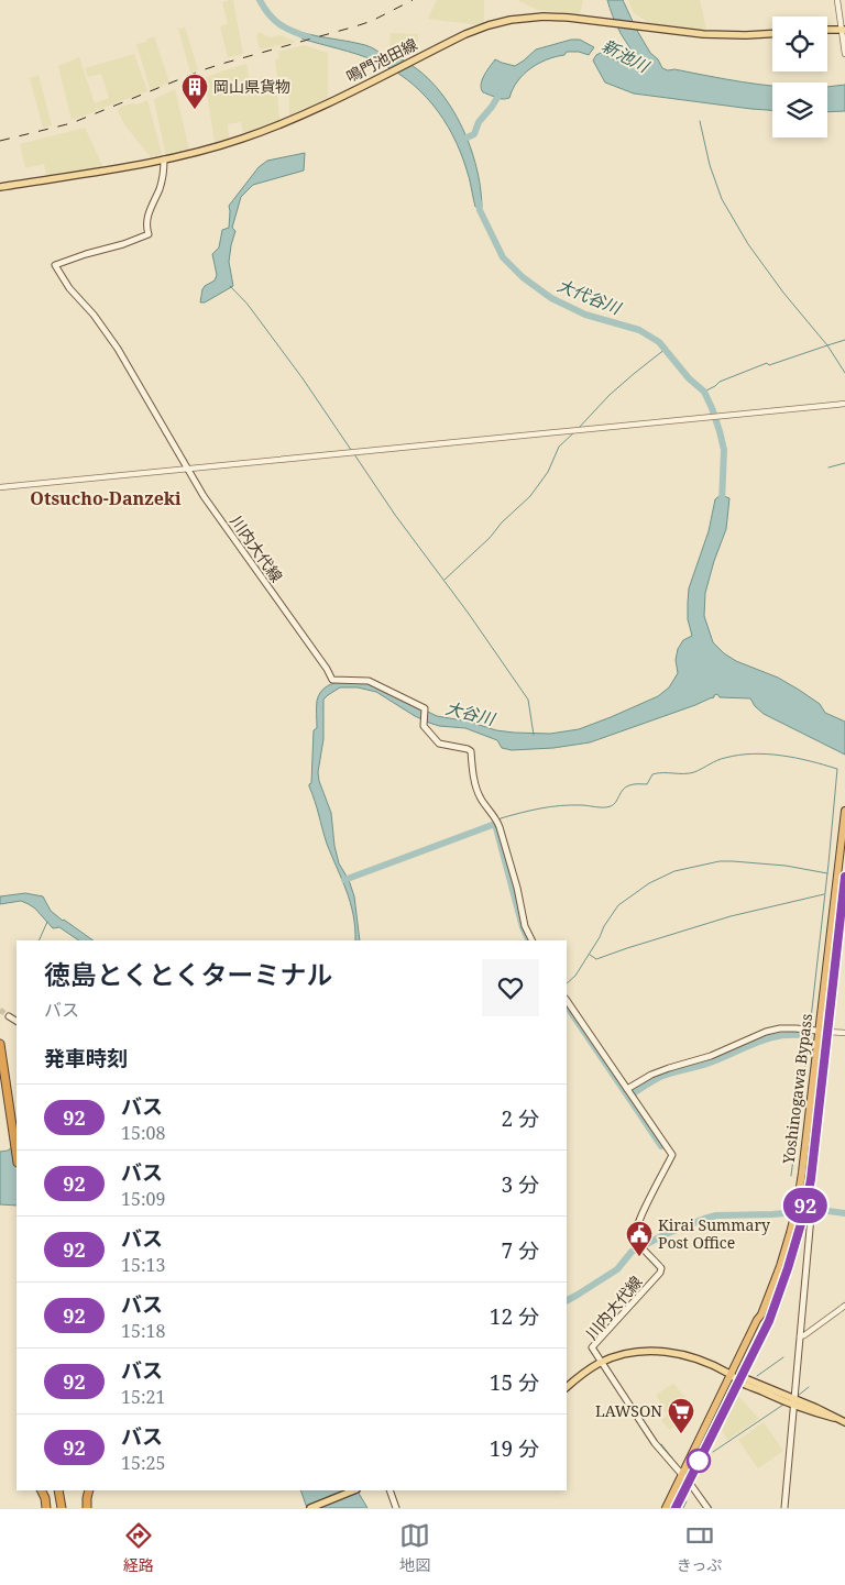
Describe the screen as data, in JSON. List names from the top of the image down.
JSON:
{
  "streets": {
    "highway": ["Yoshinogawa Bypass"],
    "main road": ["鳴門池田線", "川内大代線"]
  },
  "crossings": [
    ["鳴門池田線", "川内大代線"],
    ["川内大代線", "Yoshinogawa Bypass"]
  ],
  "districts": ["Otsucho-Danzeki"],
  "water": ["新池川", "大代谷川", "大谷川"],
  "places": {
    "building": ["岡山県貨物"],
    "public building": ["Kirai Summary Post Office"],
    "supermarket": ["LAWSON"]
  },
  "lines": ["bus line 92"],
  "page": {
    "on_map": "92",
    "heading": [
      ["徳島とくとくターミナル", "バス"],
      "発車時刻"
    ],
    "list": [
      {
        "mark": "92",
        "name": "バス",
        "note": "15:08",
        "value": "2 分"
      },
      {
        "mark": "92",
        "name": "バス",
        "note": "15:09",
        "value": "3 分"
      },
      {
        "mark": "92",
        "name": "バス",
        "note": "15:13",
        "value": "7 分"
      },
      {
        "mark": "92",
        "name": "バス",
        "note": "15:18",
        "value": "12 分"
      },
      {
        "mark": "92",
        "name": "バス",
        "note": "15:21",
        "value": "15 分"
      },
      {
        "mark": "92",
        "name": "バス",
        "note": "15:25",
        "value": "19 分"
      }
    ],
    "tabs": ["経路", "地図", "きっぷ"]
  }
}
